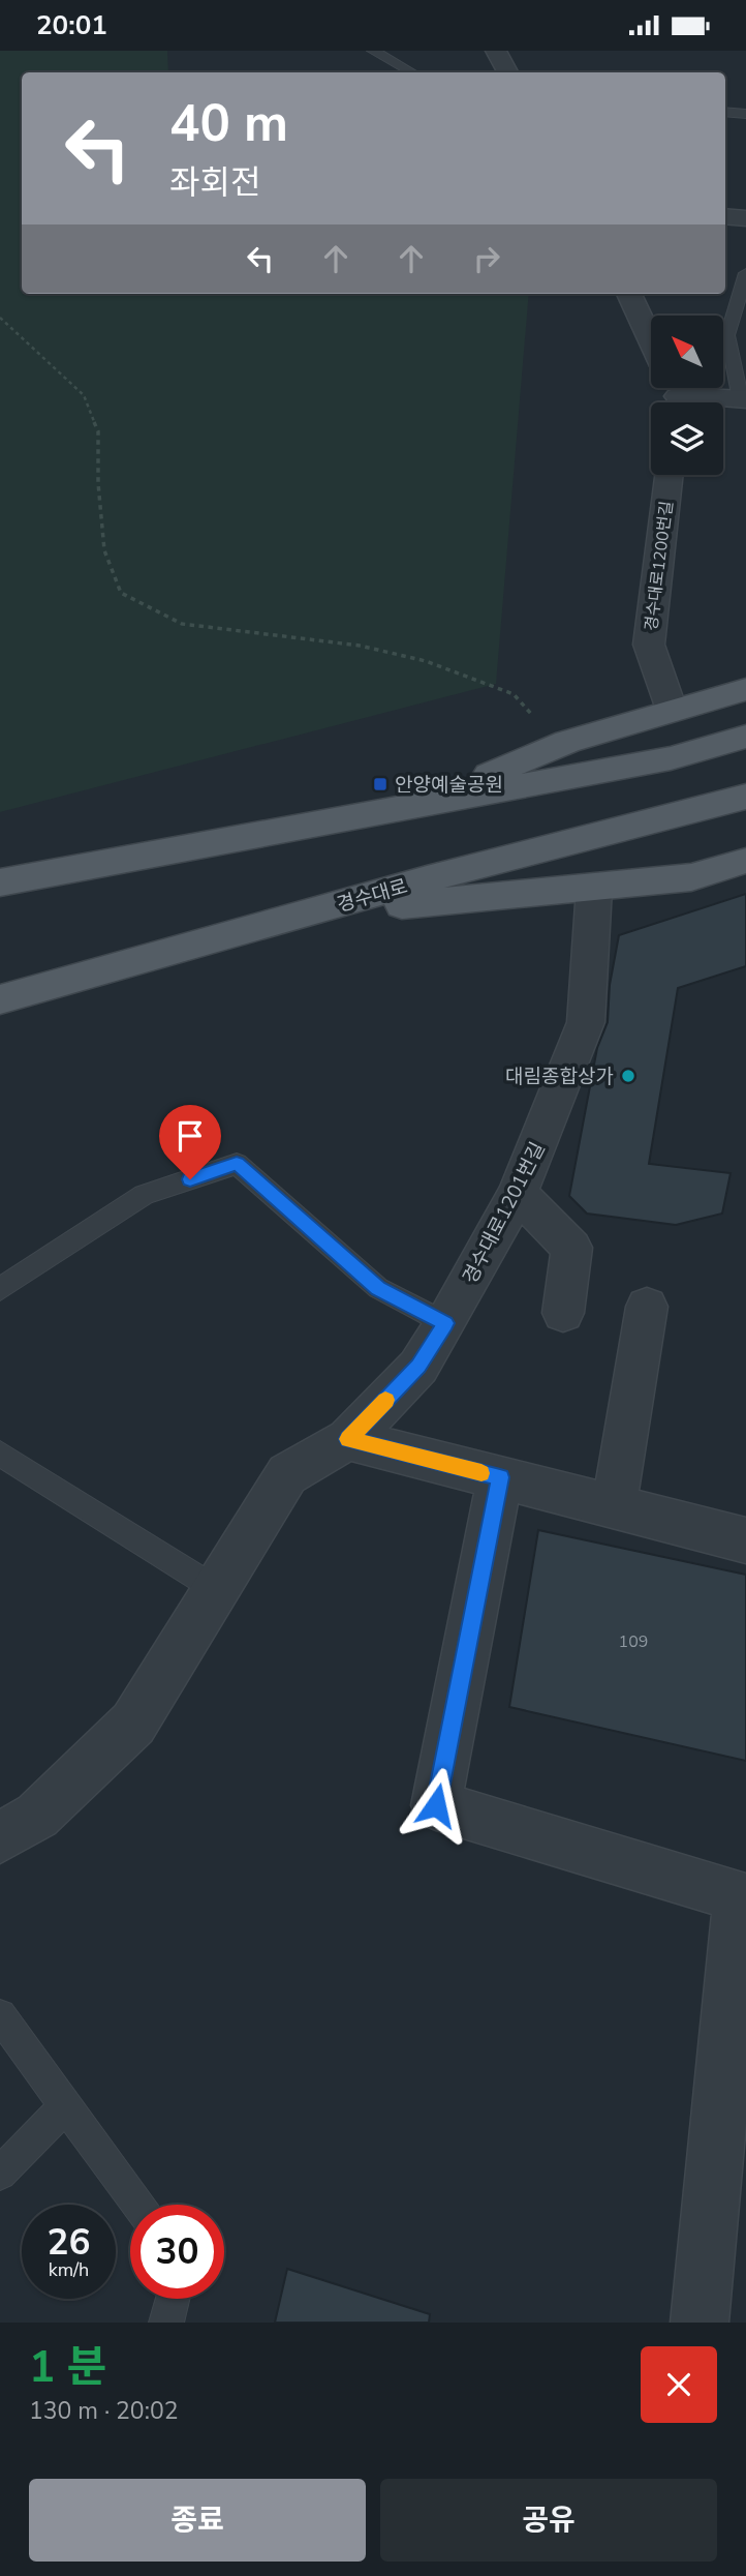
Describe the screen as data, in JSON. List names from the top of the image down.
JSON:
{
  "streets": {
    "main road": ["경수대로"],
    "street": ["경수대로1200번길", "경수대로1201번길"]
  },
  "places": {
    "transit": ["안양예술공원"],
    "other": ["대림종합상가"]
  },
  "house_numbers": ["109"],
  "north": "top left",
  "page": {
    "status": "20:01",
    "turn": ["40 m", "좌회전"],
    "speed": "26 km/h",
    "limit": "30",
    "heading": ["1 분", "130 m · 20:02"],
    "buttons": ["종료", "공유"]
  }
}
